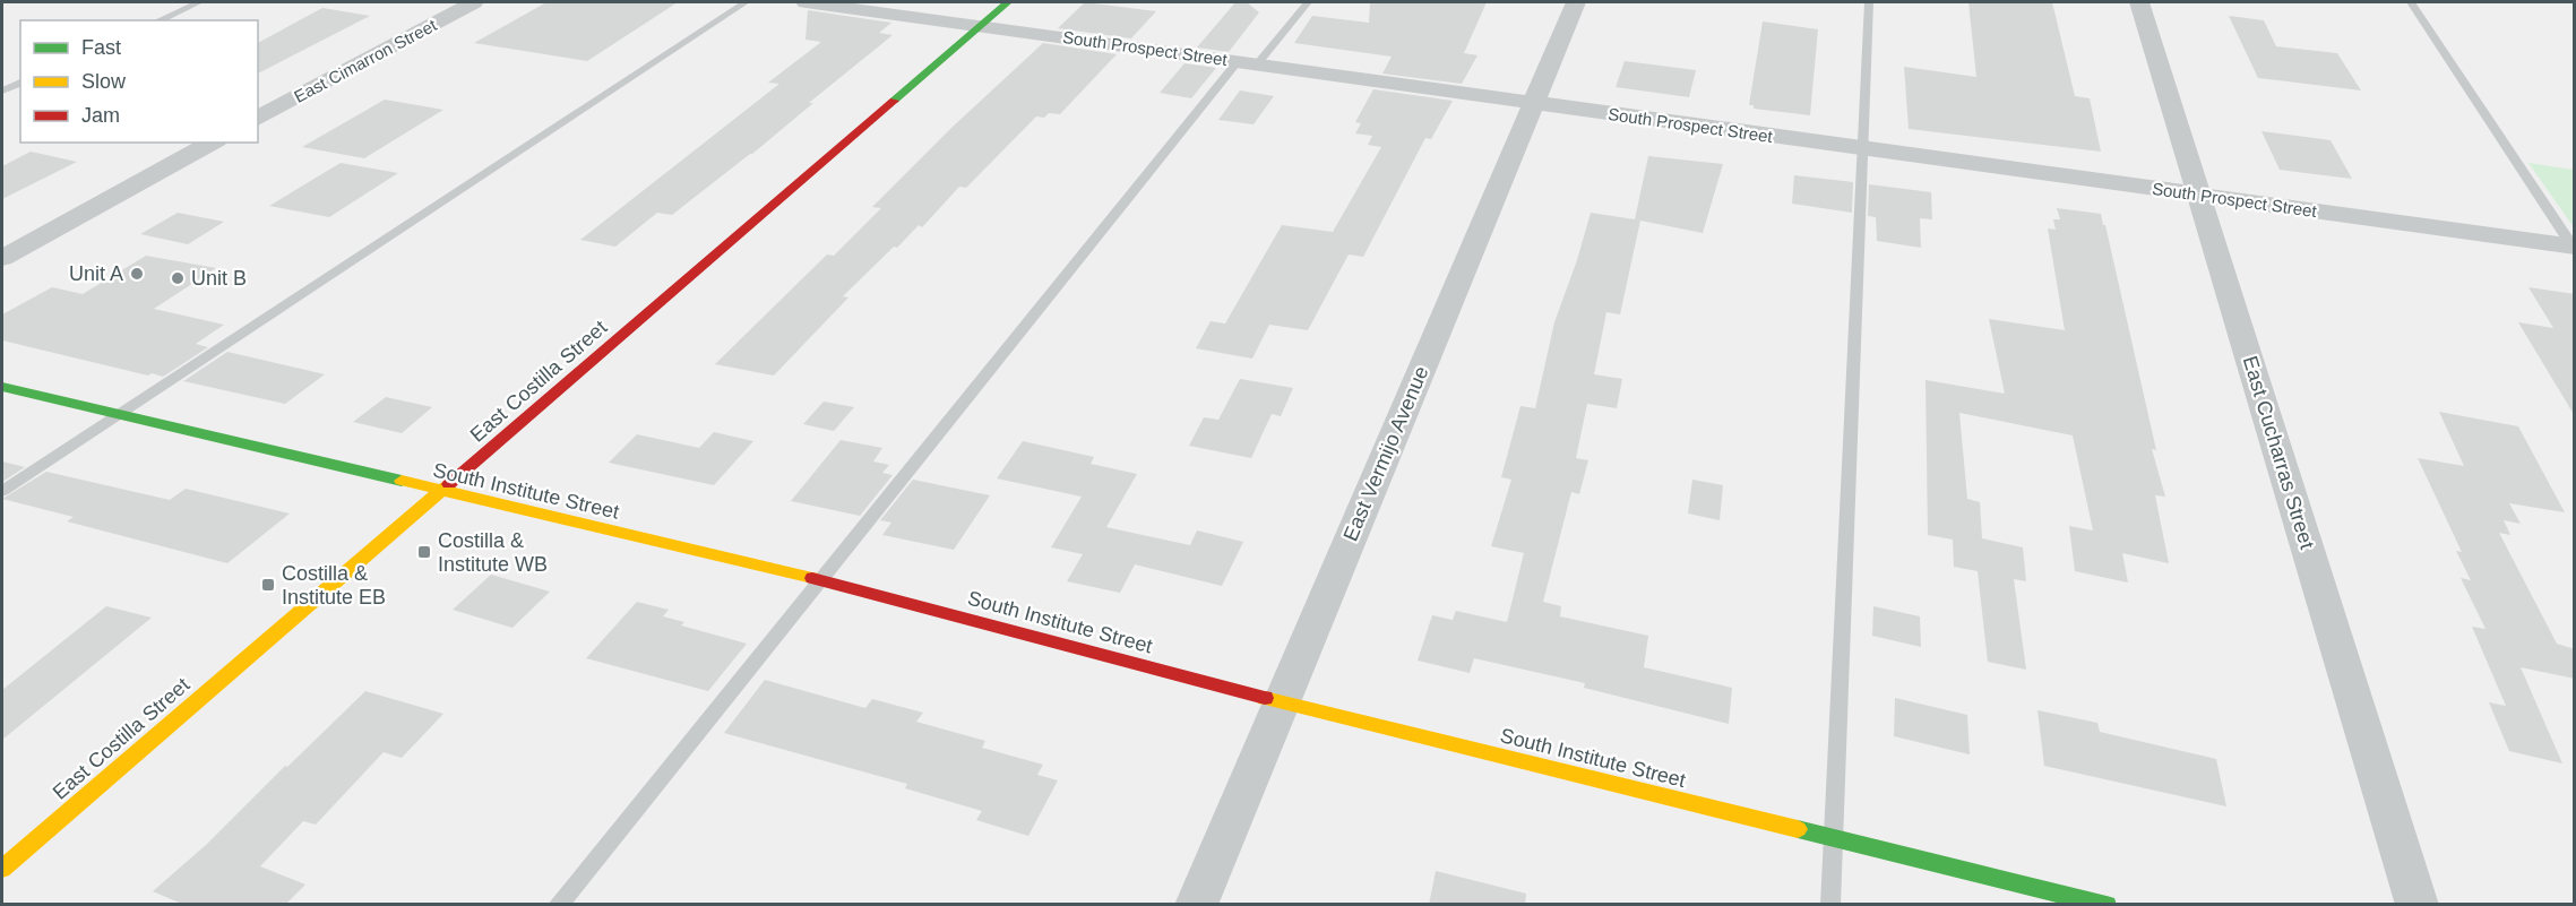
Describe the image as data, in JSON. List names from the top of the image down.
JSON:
{
  "streets": {
    "street": [
      "South Prospect Street",
      "East Cimarron Street",
      "East Costilla Street",
      "East Cucharras Street",
      "East Vermijo Avenue",
      "South Institute Street"
    ]
  },
  "crossings": [
    ["South Prospect Street", "East Costilla Street"],
    ["South Prospect Street", "East Cucharras Street"],
    ["South Prospect Street", "East Vermijo Avenue"],
    ["East Costilla Street", "South Institute Street"],
    ["East Vermijo Avenue", "South Institute Street"]
  ],
  "places": {
    "other": ["Unit A", "Unit B"],
    "transit": ["Costilla & Institute WB", "Costilla & Institute EB"]
  },
  "legend": ["Fast", "Slow", "Jam"]
}
